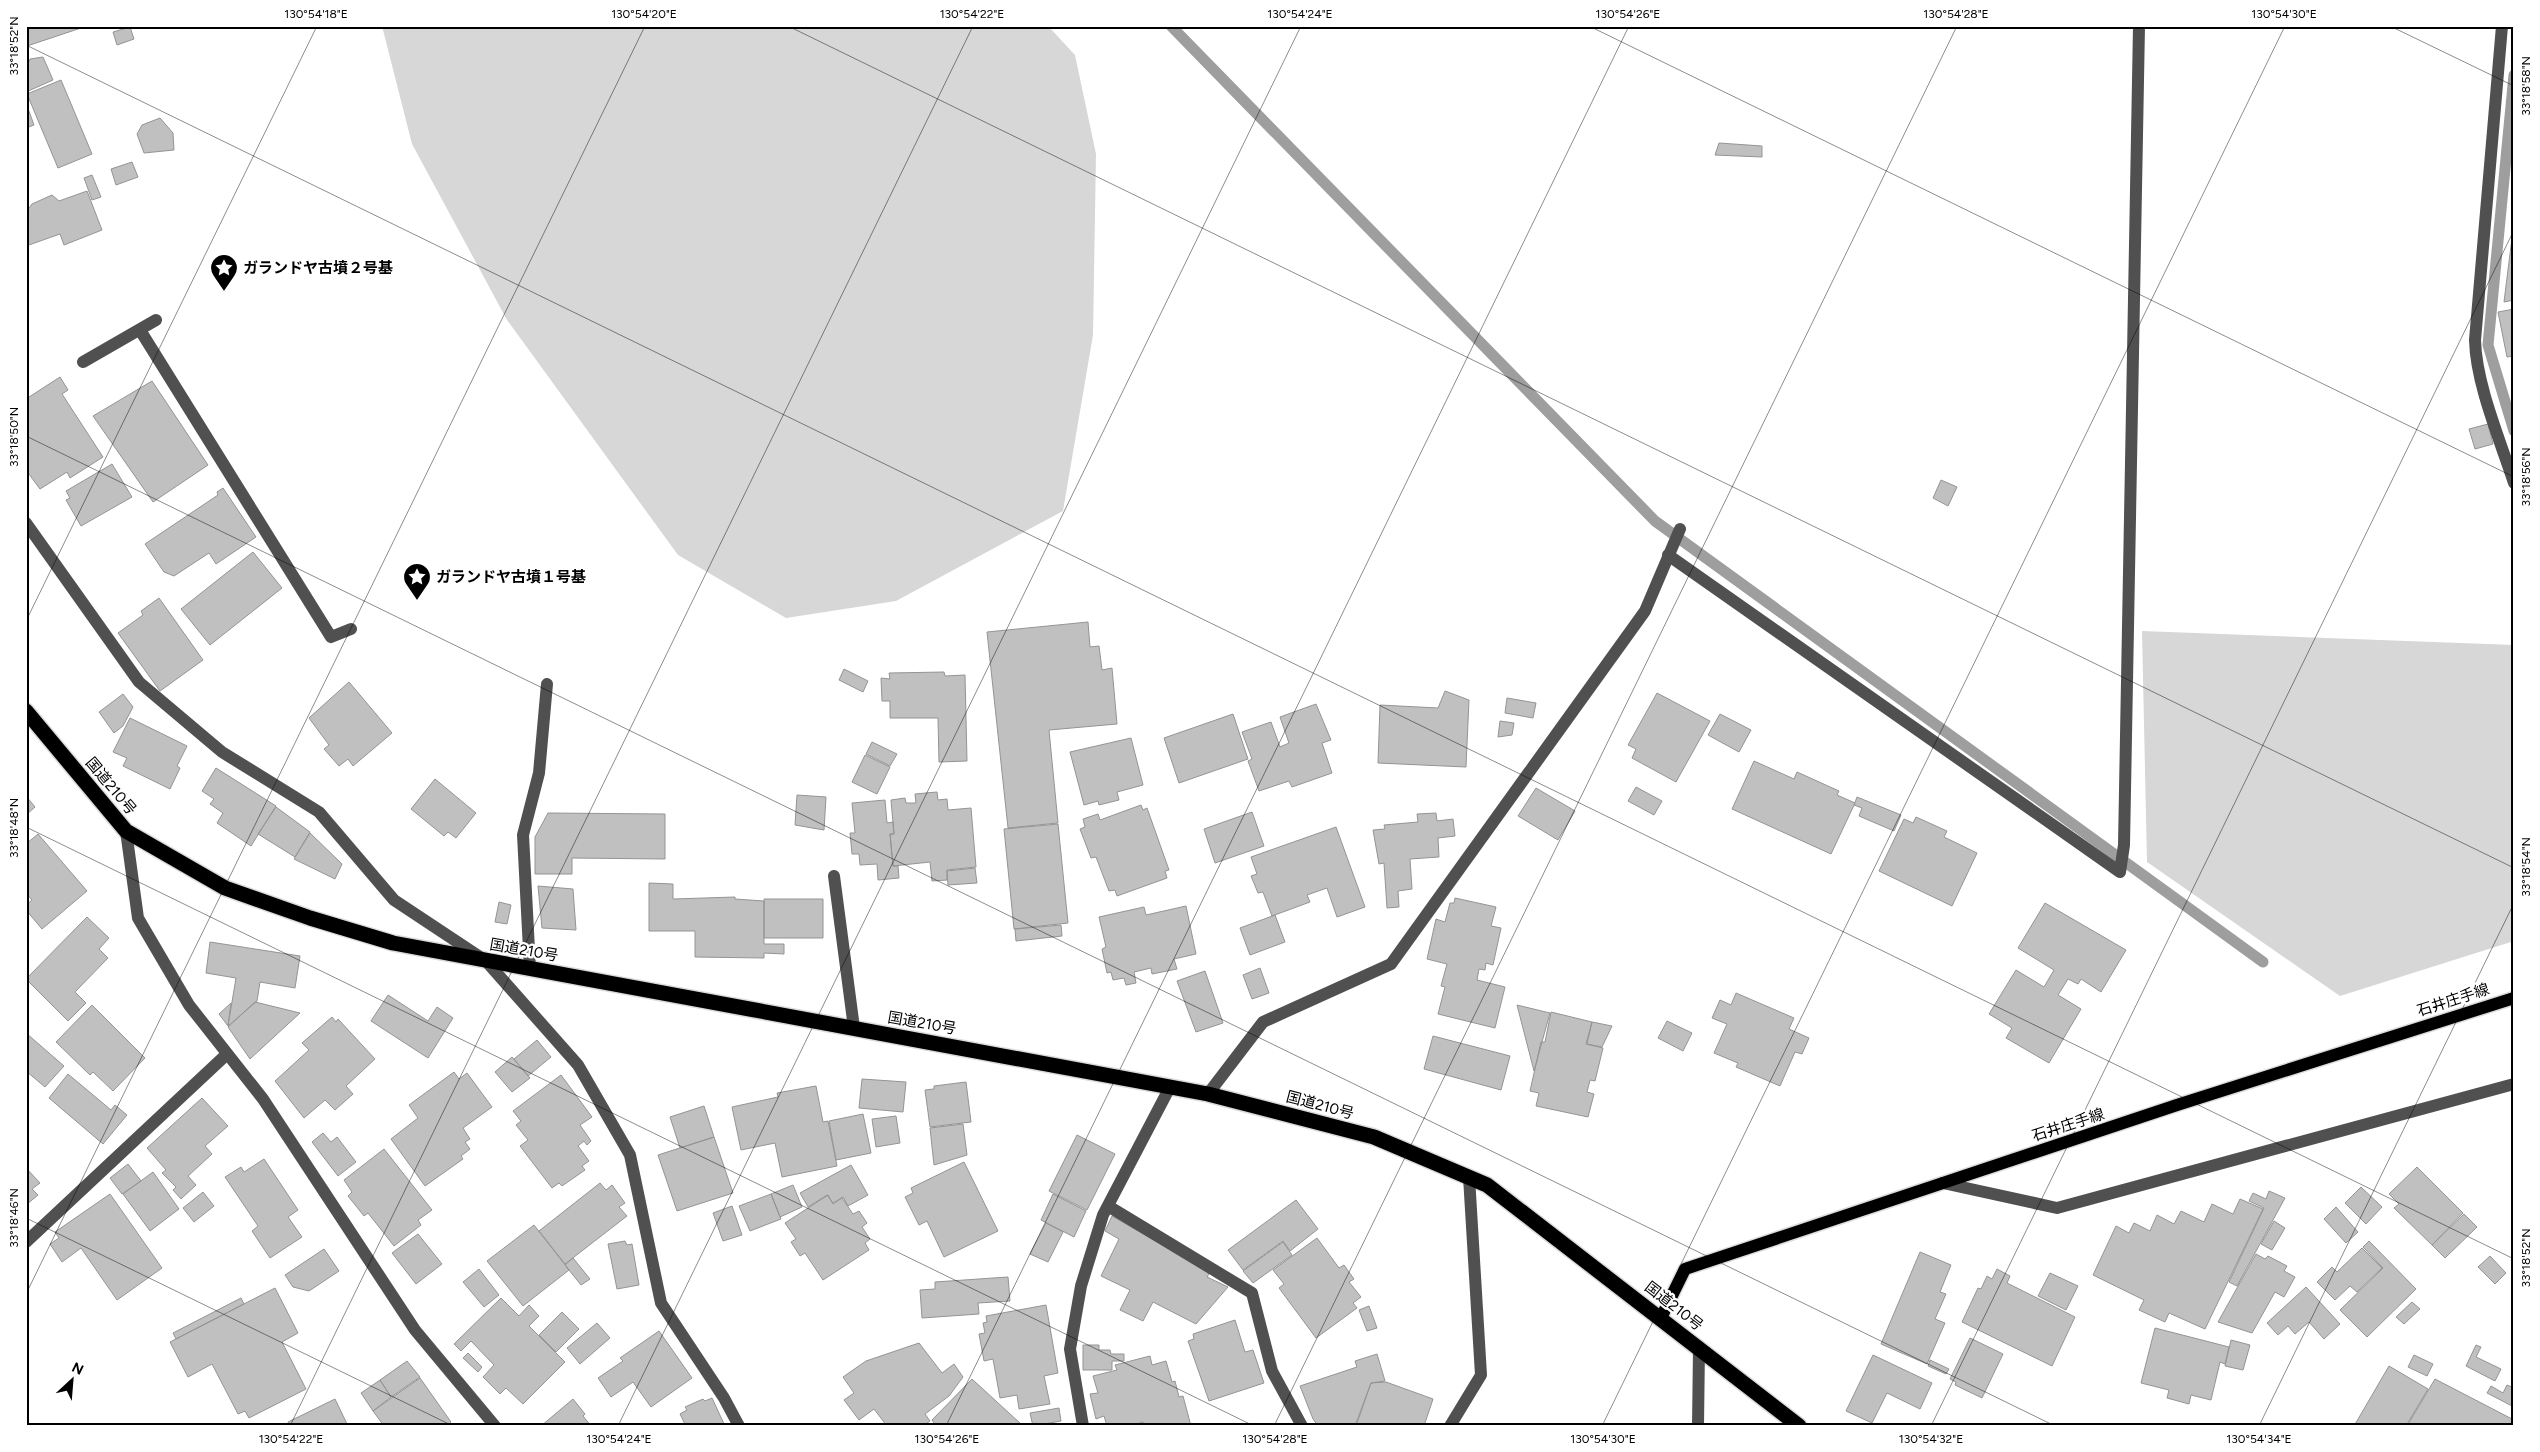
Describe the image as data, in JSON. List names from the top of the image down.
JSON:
{
  "streets": {
    "highway": ["国道210号"],
    "main road": ["石井庄手線"]
  },
  "crossings": [
    ["国道210号", "石井庄手線"]
  ],
  "places": {
    "place": ["ガランドヤ古墳２号基", "ガランドヤ古墳１号基"]
  },
  "north": "top right",
  "coordinates": [
    "130°54'18\"E",
    "130°54'20\"E",
    "130°54'22\"E",
    "130°54'24\"E",
    "130°54'26\"E",
    "130°54'28\"E",
    "130°54'30\"E",
    "33°18'52\"N",
    "33°18'58\"N",
    "33°18'50\"N",
    "33°18'56\"N",
    "33°18'48\"N",
    "33°18'54\"N",
    "33°18'46\"N",
    "130°54'32\"E",
    "130°54'34\"E"
  ]
}
